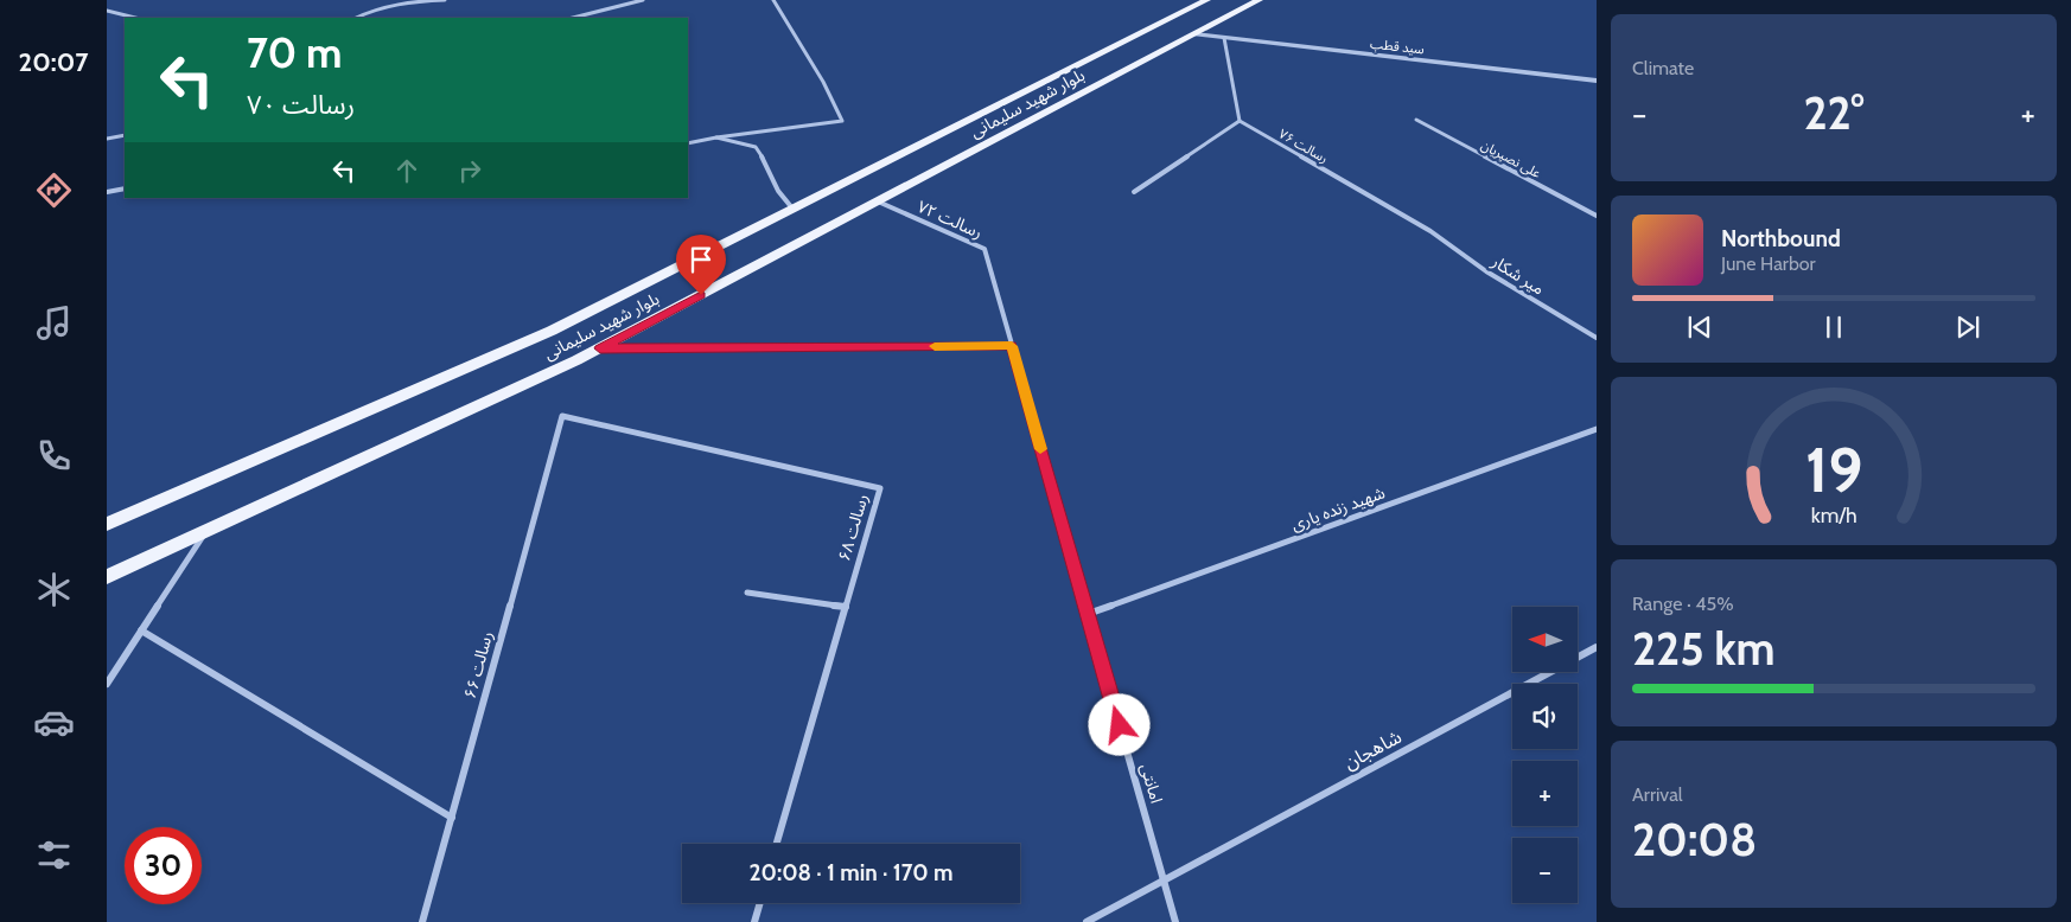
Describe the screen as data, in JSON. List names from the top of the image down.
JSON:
{
  "streets": {
    "main road": ["بلوار شهید سلیمانی"],
    "street": [
      "سید قطب",
      "رسالت ۷۶",
      "علی نصیریان",
      "رسالت ۷۲",
      "میر شکار",
      "شهید زنده یاری",
      "رسالت ۶۸",
      "رسالت ۶۶",
      "شاهجان",
      "امانتی"
    ]
  },
  "crossings": [
    ["سید قطب", "بلوار شهید سلیمانی"],
    ["بلوار شهید سلیمانی", "رسالت ۷۲"],
    ["رسالت ۷۶", "میر شکار"],
    ["رسالت ۷۲", "امانتی"],
    ["شهید زنده یاری", "امانتی"],
    ["رسالت ۶۸", "رسالت ۶۶"],
    ["شاهجان", "امانتی"]
  ],
  "north": "left",
  "page": {
    "tabs": "20:07",
    "tile": [
      "Climate",
      ["Range · 45%", "225 km"],
      ["Arrival", "20:08"]
    ],
    "turn": ["70 m", "رسالت ۷۰"],
    "heat": ["−", "22°", "+"],
    "song": ["Northbound", "June Harbor"],
    "map_buttons": ["+", "−"],
    "limit": "30",
    "trip": "20:08 · 1 min · 170 m",
    "gauge": ["19", "km/h"]
  }
}
